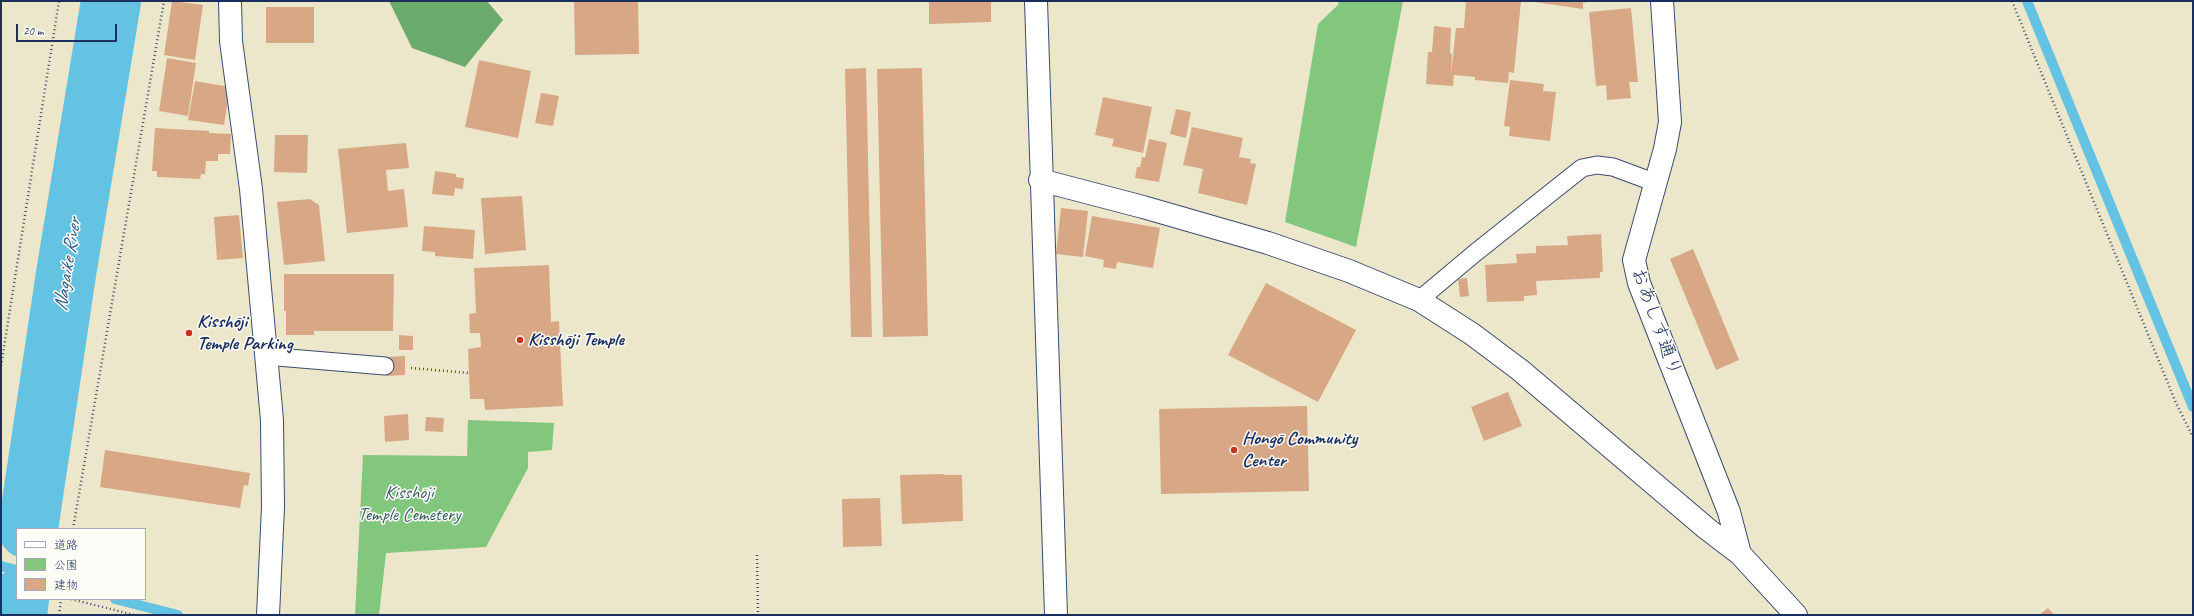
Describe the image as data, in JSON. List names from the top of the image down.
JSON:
{
  "streets": {
    "street": ["おあしす通り"]
  },
  "water": ["Nagaike River"],
  "parks": ["Kisshōji Temple Cemetery"],
  "places": ["Kisshōji Temple Parking", "Kisshōji Temple", "Hongō Community Center"],
  "legend": ["道路", "公園", "建物"],
  "scale_bar": "20 m"
}
